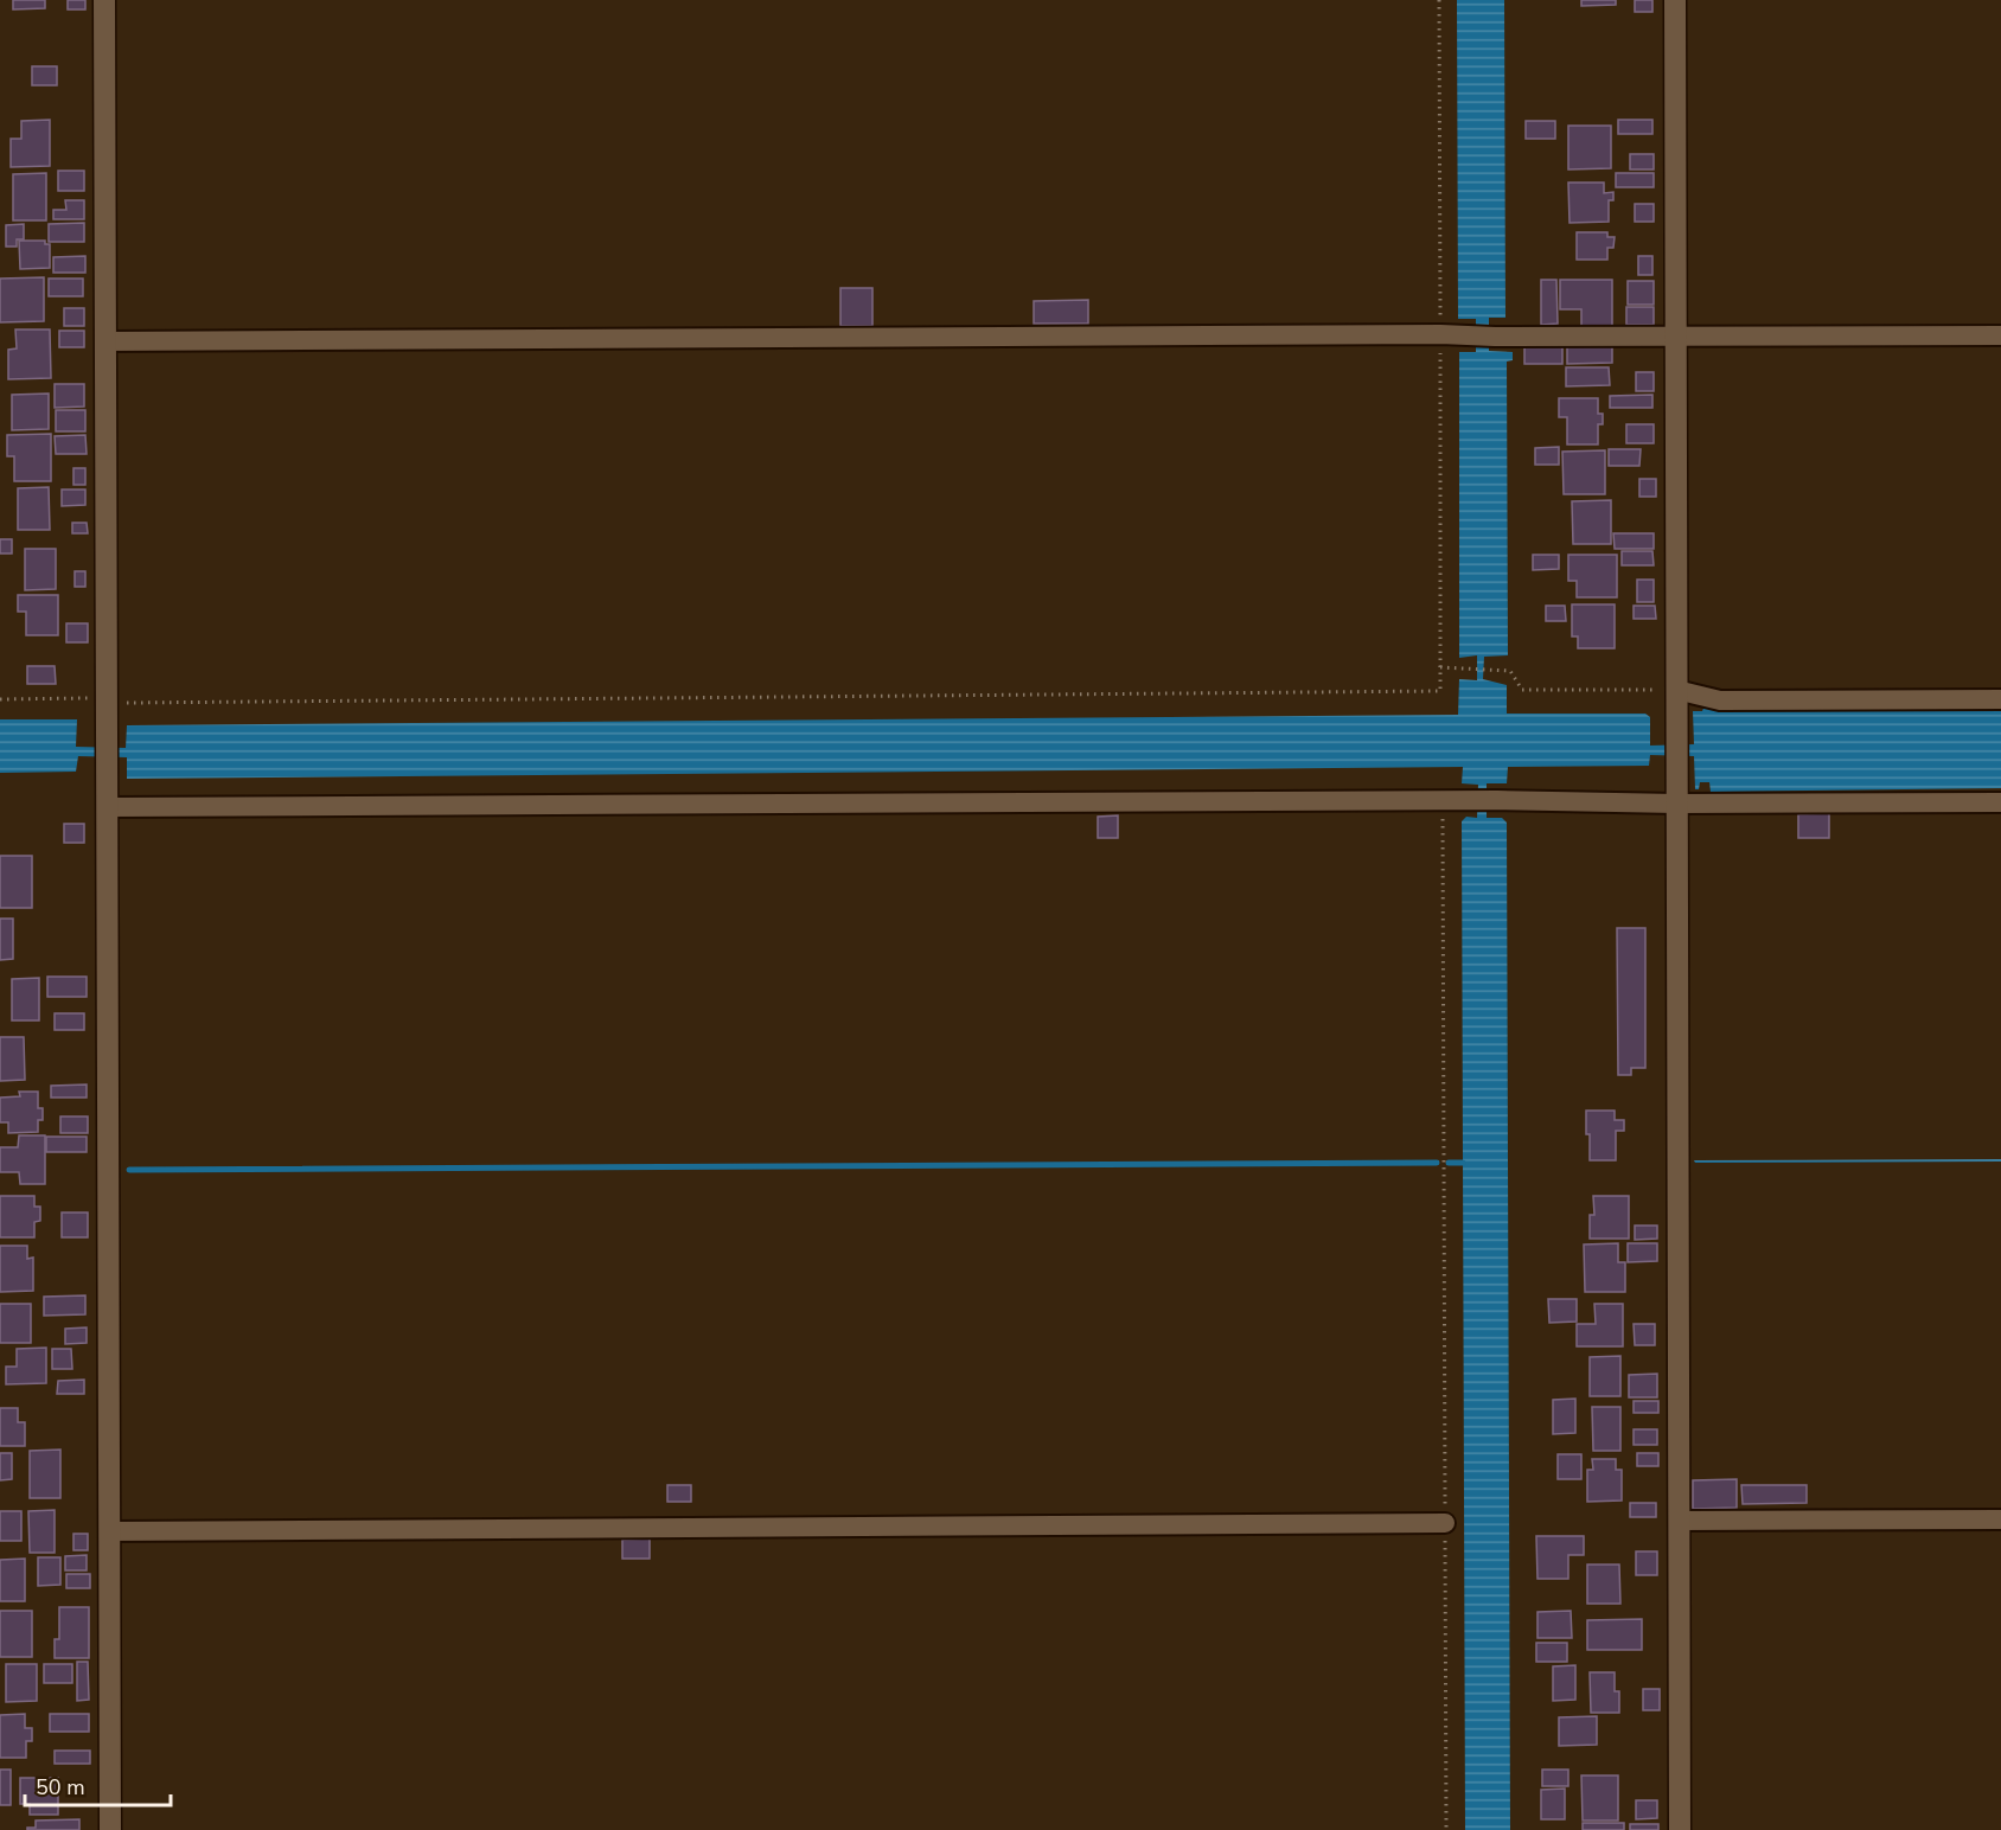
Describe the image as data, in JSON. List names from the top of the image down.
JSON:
{
  "scale_bar": "50 m"
}
